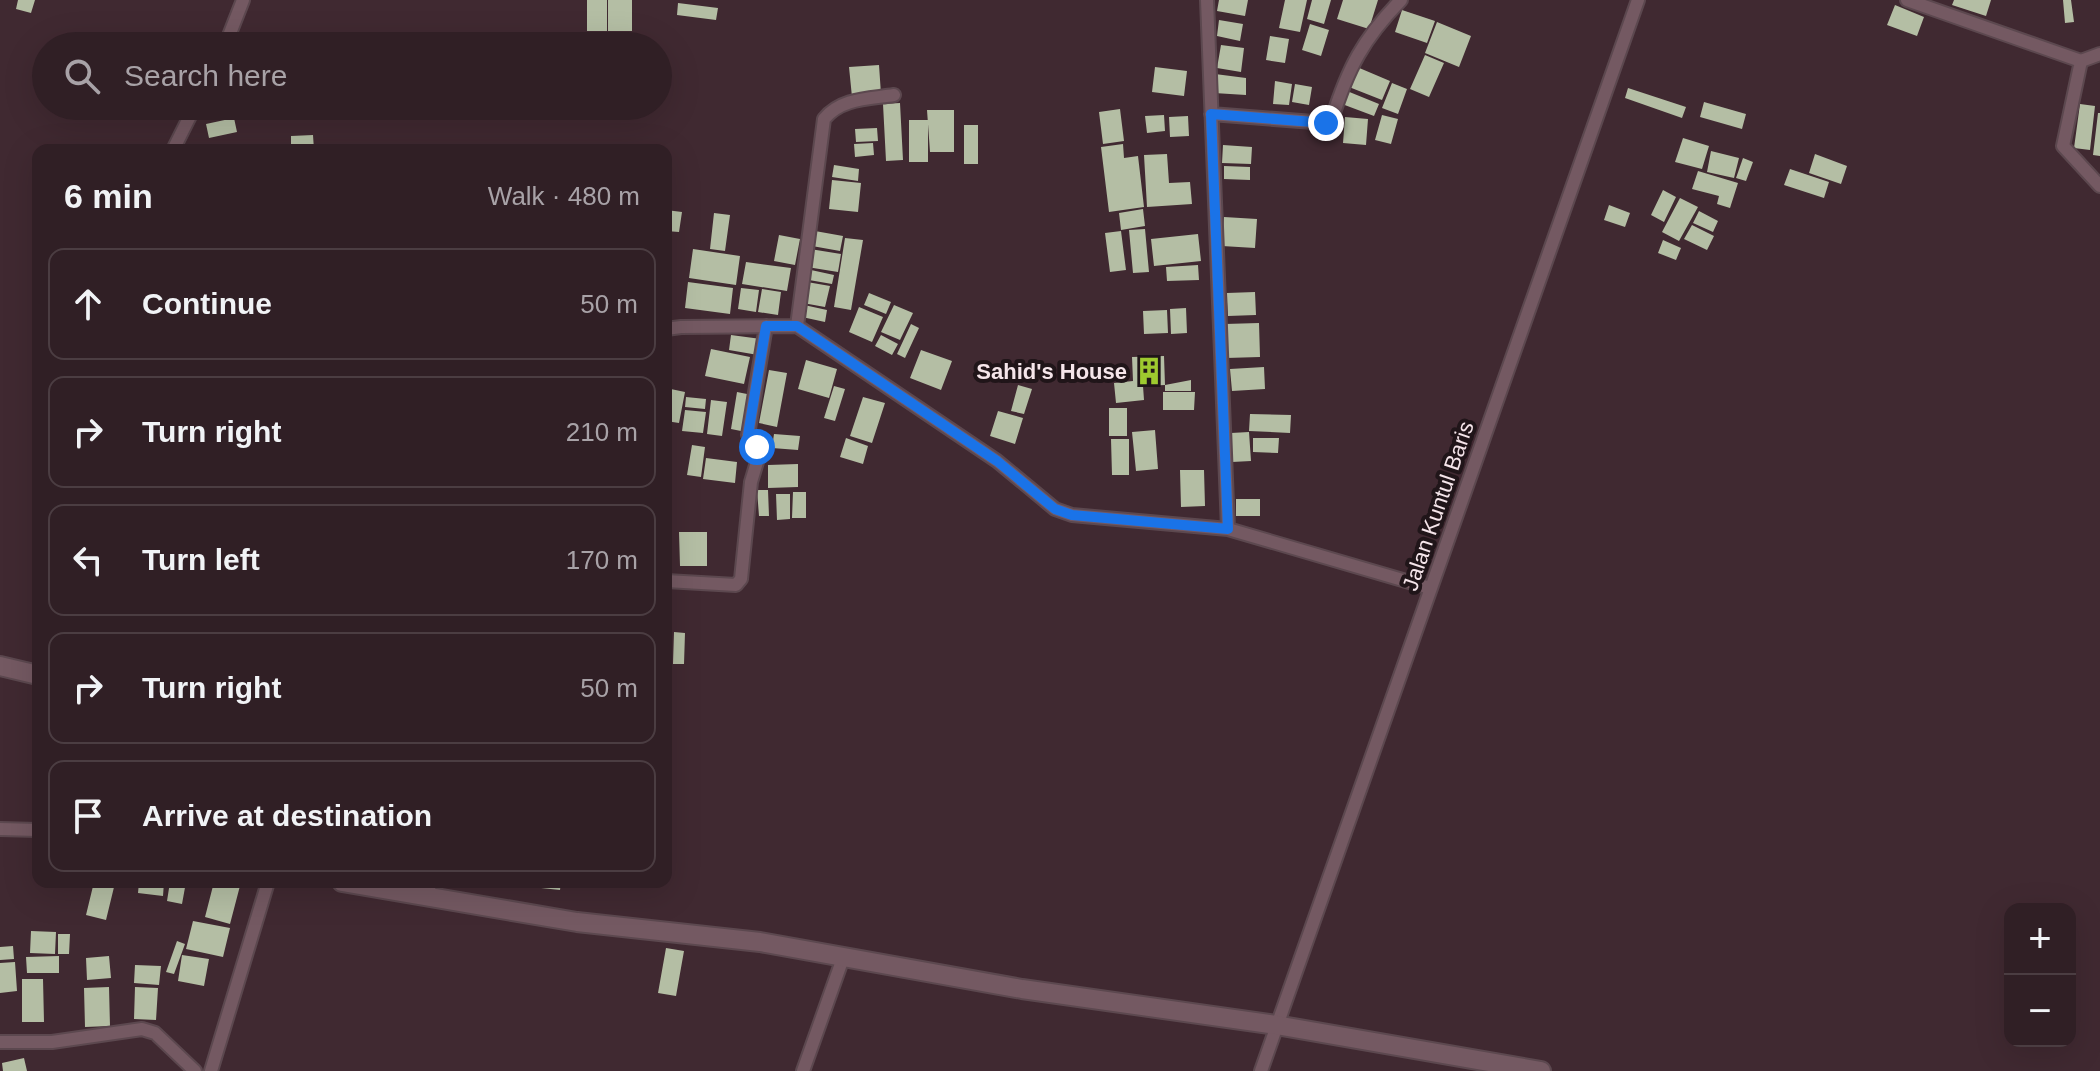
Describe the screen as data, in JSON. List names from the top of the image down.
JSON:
{
  "streets": {
    "street": ["Jalan Kuntul Baris"]
  },
  "places": {
    "building": ["Sahid's House"]
  },
  "page": {
    "search": "Search here",
    "heading": ["6 min", "Walk · 480 m"],
    "list": [
      ["Continue", "50 m"],
      ["Turn right", "210 m"],
      ["Turn left", "170 m"],
      ["Turn right", "50 m"],
      "Arrive at destination"
    ],
    "map_buttons": ["+", "−"]
  }
}
